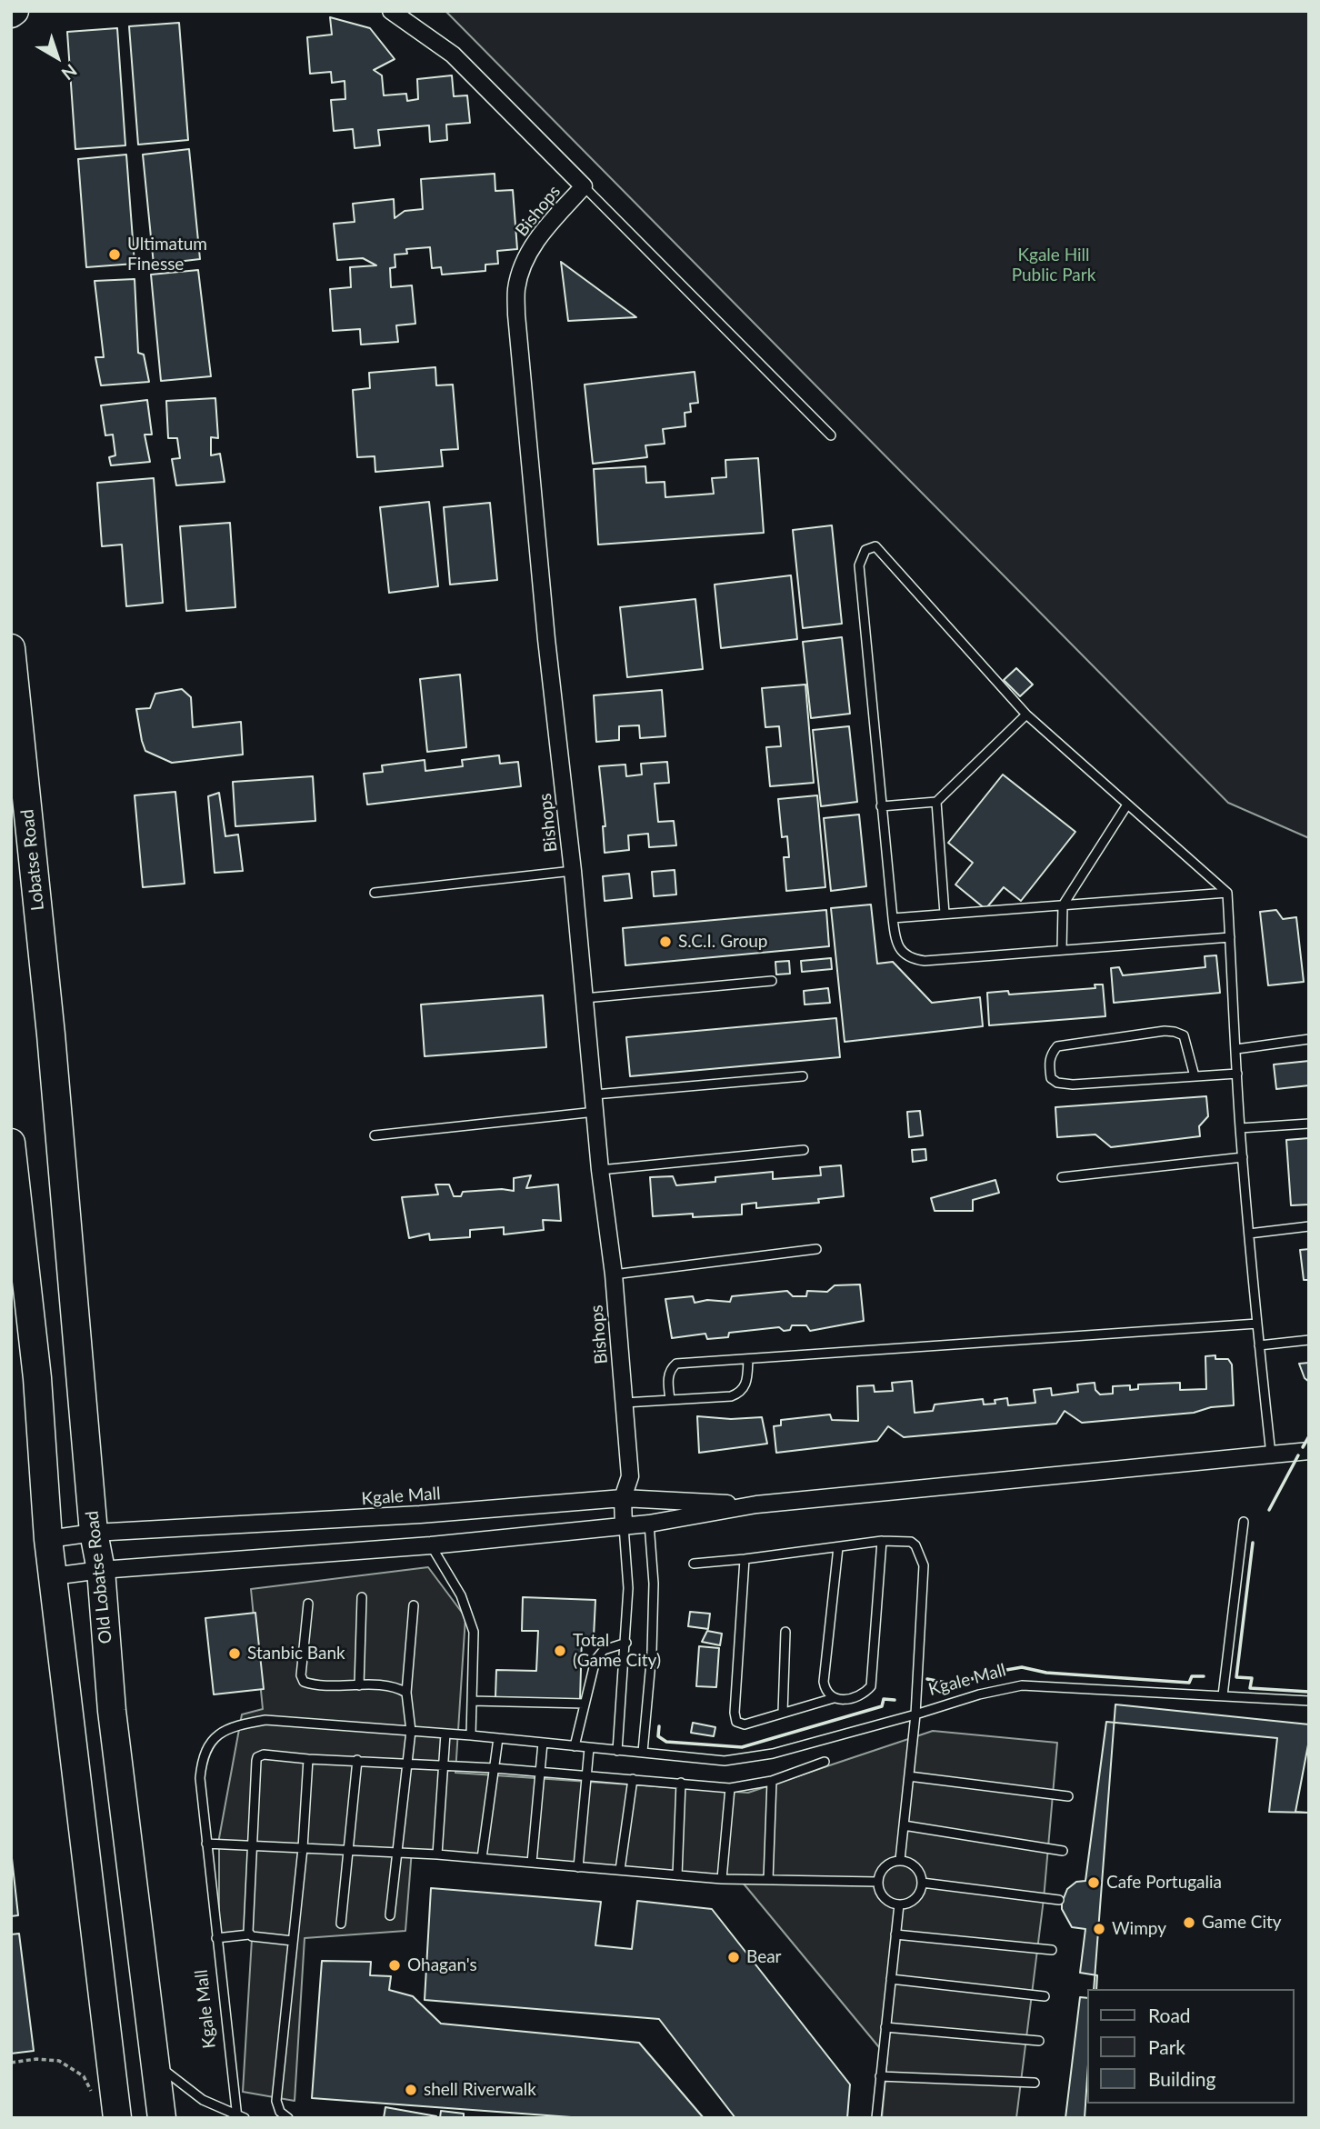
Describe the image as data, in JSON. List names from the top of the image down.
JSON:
{
  "streets": {
    "highway": ["Lobatse Road", "Old Lobatse Road"],
    "street": ["Bishops", "Kgale Mall"]
  },
  "crossings": [
    ["Bishops", "Kgale Mall"],
    ["Lobatse Road", "Old Lobatse Road"],
    ["Kgale Mall", "Old Lobatse Road"]
  ],
  "parks": ["Kgale Hill Public Park"],
  "places": [
    "Ultimatum Finesse",
    "S.C.I. Group",
    "Total (Game City)",
    "Stanbic Bank",
    "Cafe Portugalia",
    "Game City",
    "Wimpy",
    "Bear",
    "Ohagan's",
    "shell Riverwalk"
  ],
  "legend": ["Road", "Park", "Building"],
  "north": "bottom right"
}
